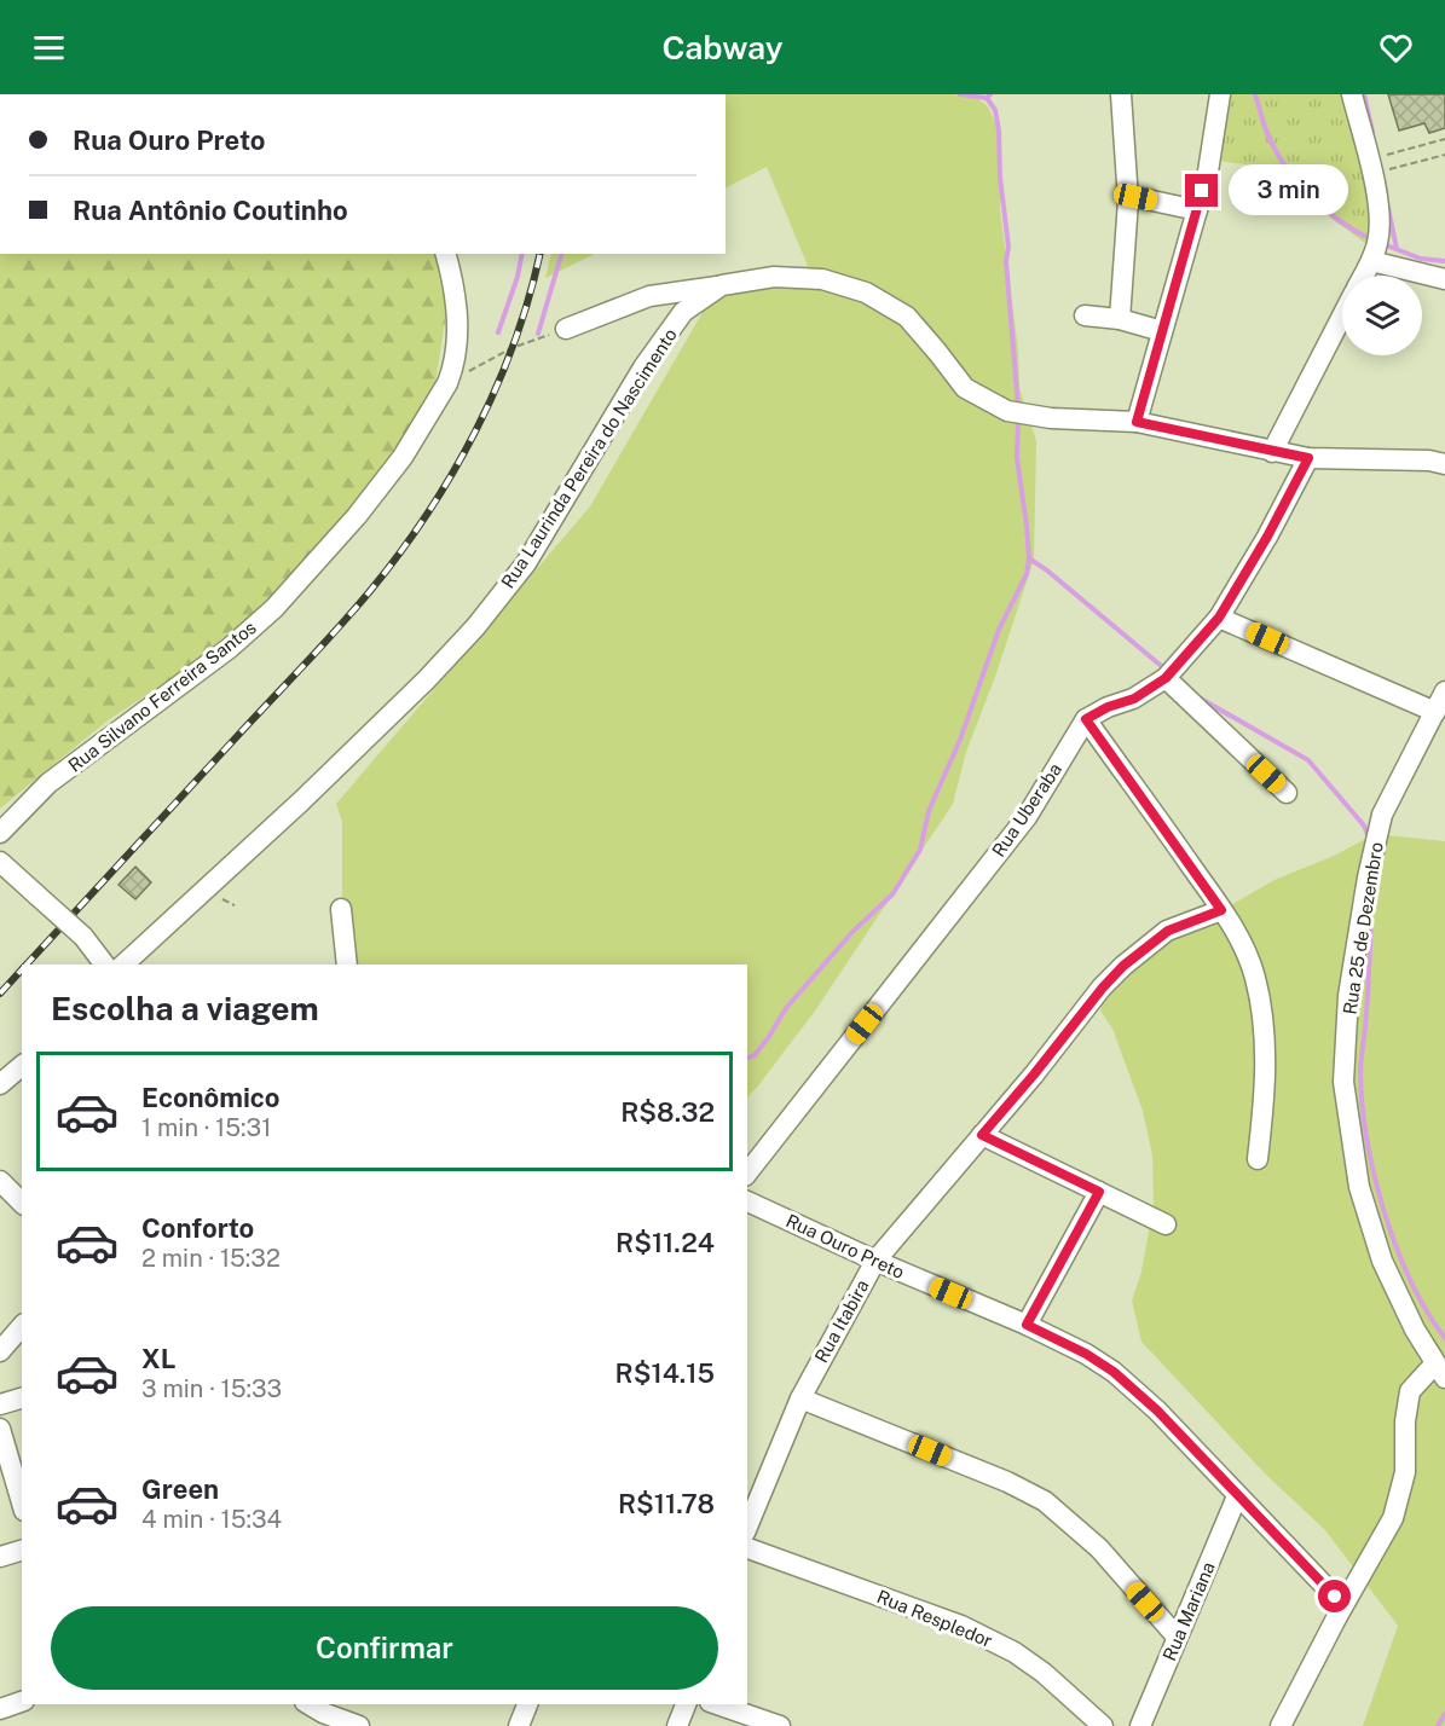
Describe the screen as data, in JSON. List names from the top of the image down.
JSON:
{
  "streets": {
    "street": [
      "Rua Laurinda Pereira do Nascimento",
      "Rua Silvano Ferreira Santos",
      "Rua Uberaba",
      "Rua 25 de Dezembro",
      "Rua Ouro Preto",
      "Rua Itabira",
      "Rua Mariana",
      "Rua Respledor"
    ]
  },
  "crossings": [
    ["Rua Ouro Preto", "Rua Itabira"],
    ["Rua Ouro Preto", "Rua Mariana"]
  ],
  "page": {
    "header": "Cabway",
    "banner": ["Rua Ouro Preto", "Rua Antônio Coutinho"],
    "bubble": "3 min",
    "heading": "Escolha a viagem",
    "list": [
      {
        "name": "Econômico",
        "note": "1 min · 15:31",
        "value": "R$8.32"
      },
      {
        "name": "Conforto",
        "note": "2 min · 15:32",
        "value": "R$11.24"
      },
      {
        "name": "XL",
        "note": "3 min · 15:33",
        "value": "R$14.15"
      },
      {
        "name": "Green",
        "note": "4 min · 15:34",
        "value": "R$11.78"
      }
    ],
    "buttons": "Confirmar"
  }
}
